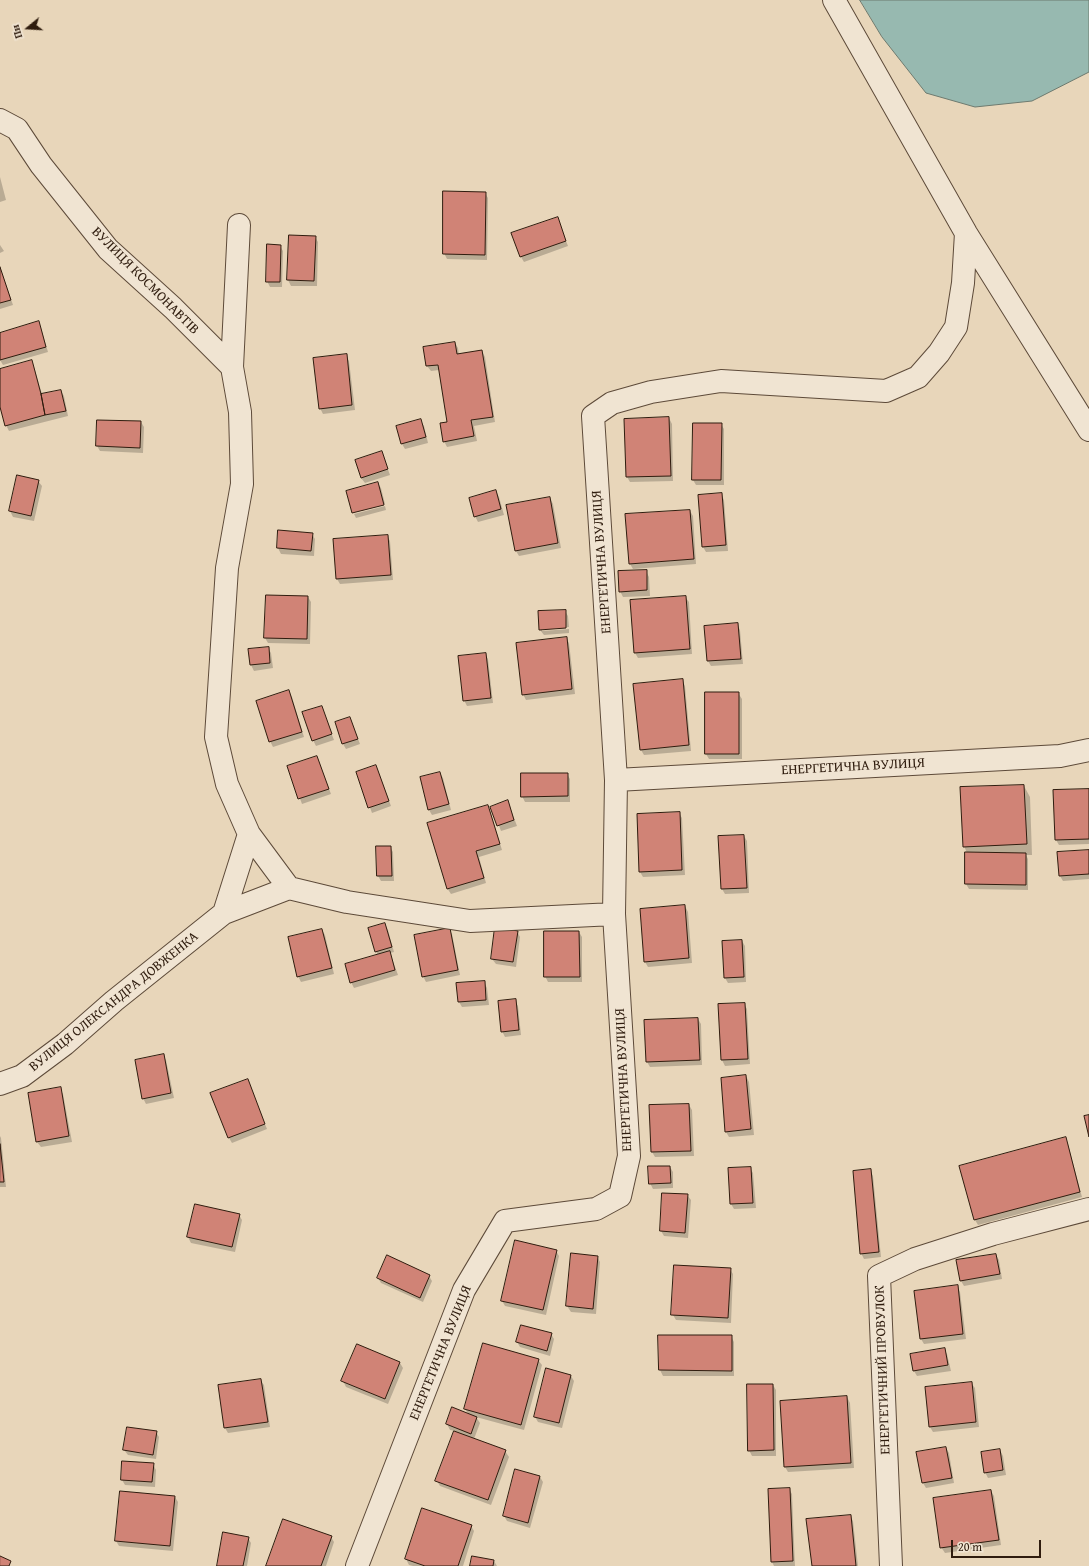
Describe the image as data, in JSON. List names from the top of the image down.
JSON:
{
  "streets": {
    "street": [
      "ВУЛИЦЯ КОСМОНАВТІВ",
      "ЕНЕРГЕТИЧНА ВУЛИЦЯ",
      "ВУЛИЦЯ ОЛЕКСАНДРА ДОВЖЕНКА",
      "ЕНЕРГЕТИЧНИЙ ПРОВУЛОК"
    ]
  },
  "scale_bar": "20 m",
  "north": "left"
}
